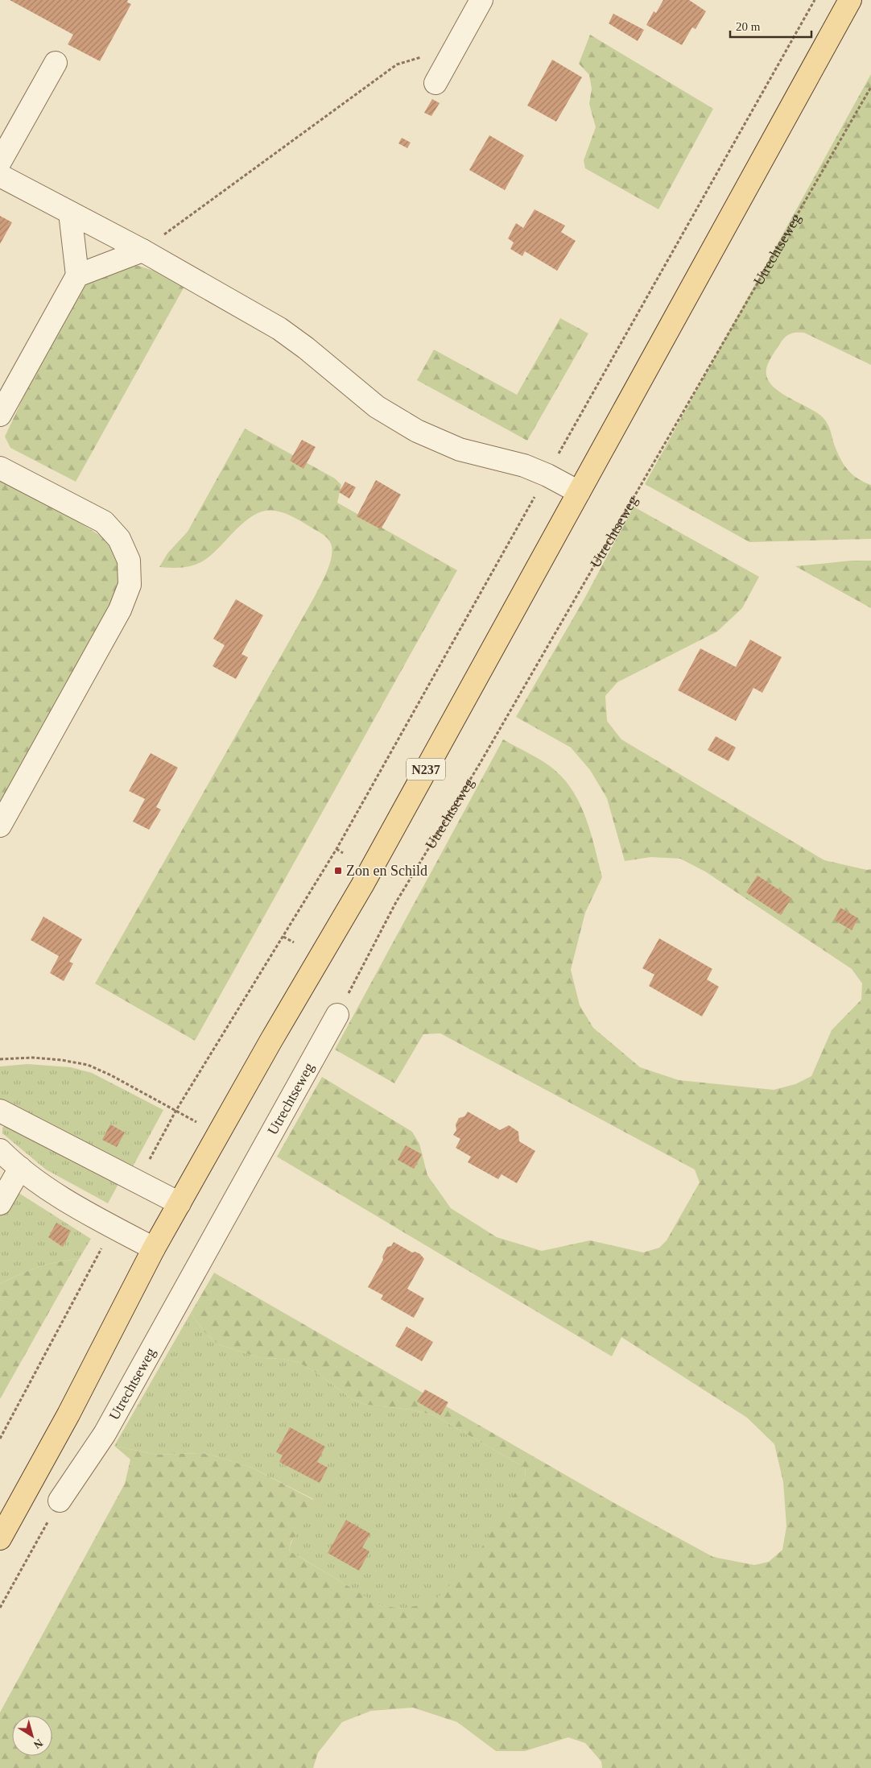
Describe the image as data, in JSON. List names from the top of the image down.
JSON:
{
  "streets": {
    "main road": ["N237"],
    "street": ["Utrechtseweg"]
  },
  "places": {
    "transit": ["Zon en Schild"]
  },
  "scale_bar": "20 m",
  "north": "bottom right"
}
